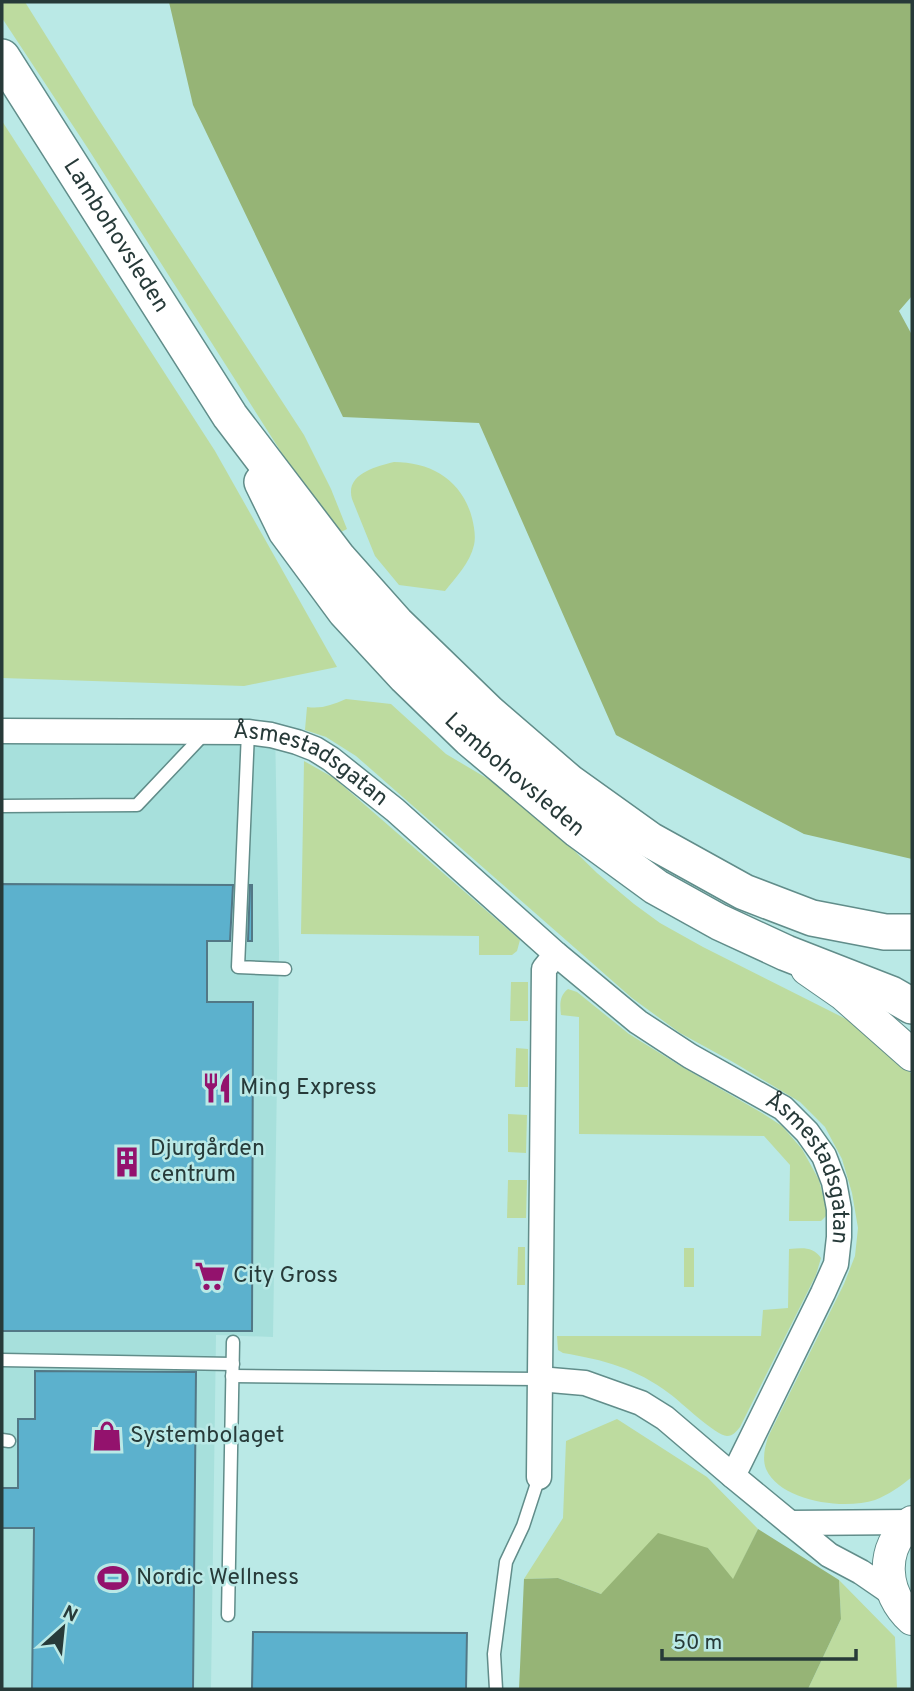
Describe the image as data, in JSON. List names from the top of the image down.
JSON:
{
  "streets": {
    "main road": ["Lambohovsleden"],
    "street": ["Åsmestadsgatan"]
  },
  "places": {
    "restaurant": ["Ming Express"],
    "building": ["Djurgården centrum"],
    "supermarket": ["City Gross"],
    "shop": ["Systembolaget"],
    "sports": ["Nordic Wellness"]
  },
  "scale_bar": "50 m",
  "north": "top right"
}
